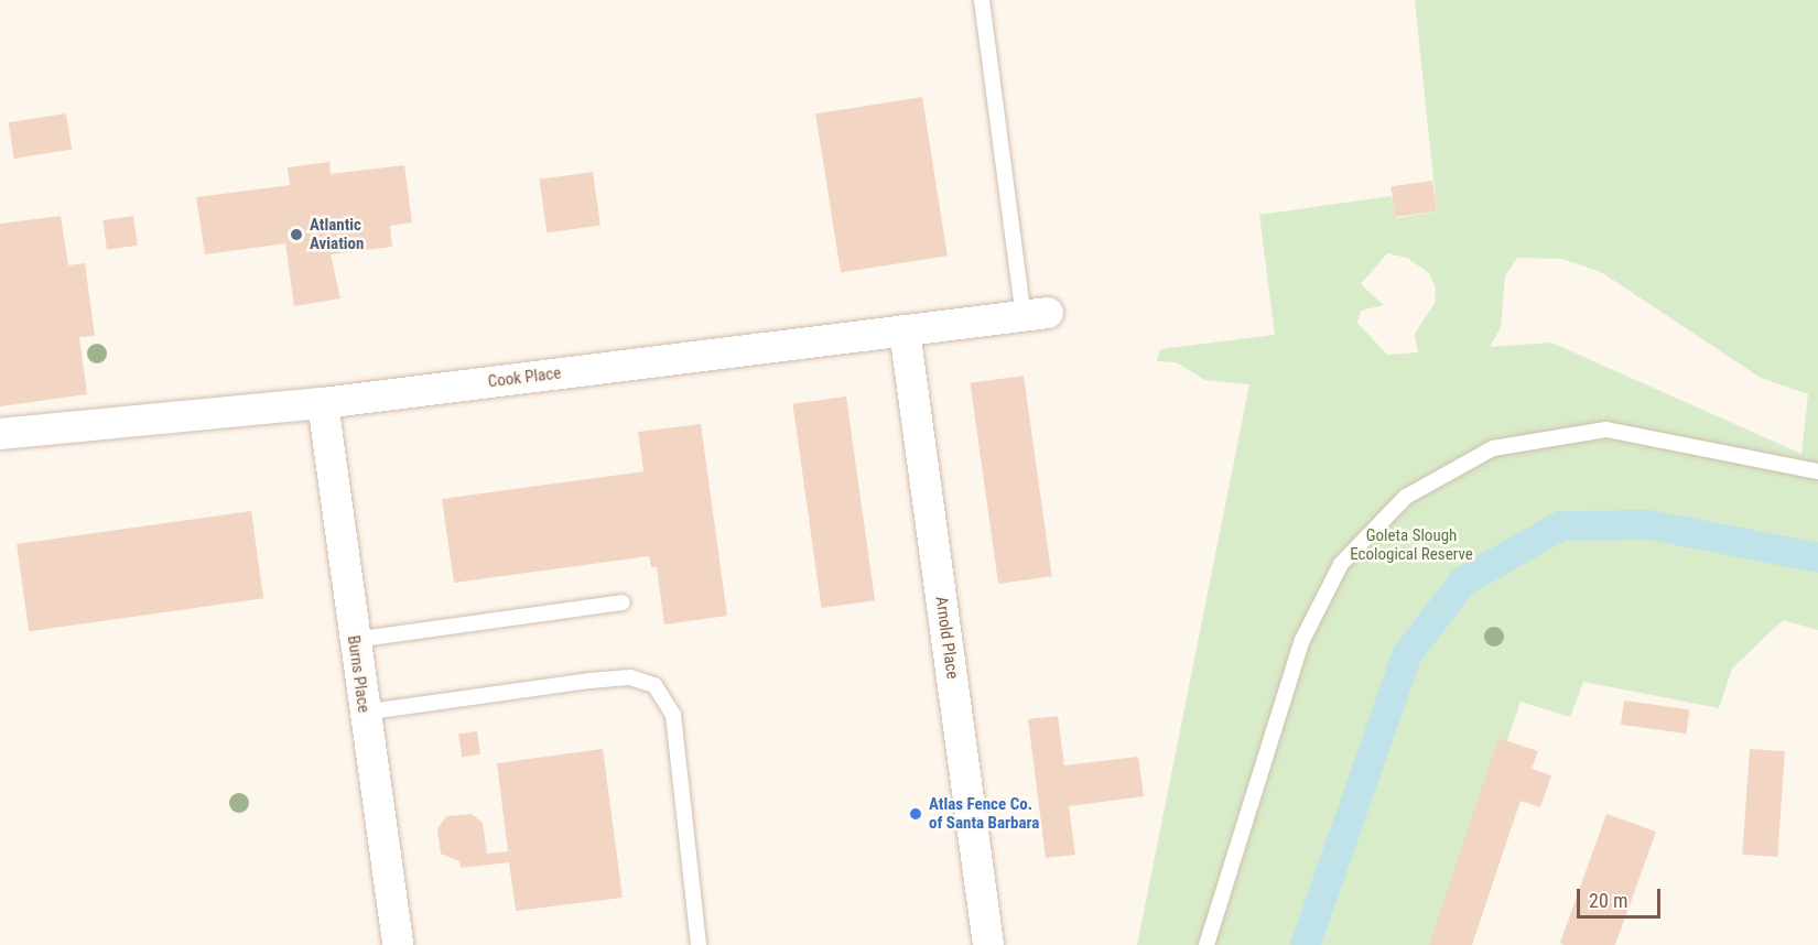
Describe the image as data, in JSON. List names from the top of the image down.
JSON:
{
  "streets": {
    "street": ["Cook Place", "Arnold Place", "Burns Place"]
  },
  "crossings": [
    ["Cook Place", "Arnold Place"],
    ["Cook Place", "Burns Place"]
  ],
  "parks": ["Goleta Slough Ecological Reserve"],
  "places": ["Atlantic Aviation", "Atlas Fence Co. of Santa Barbara"],
  "scale_bar": "20 m"
}
